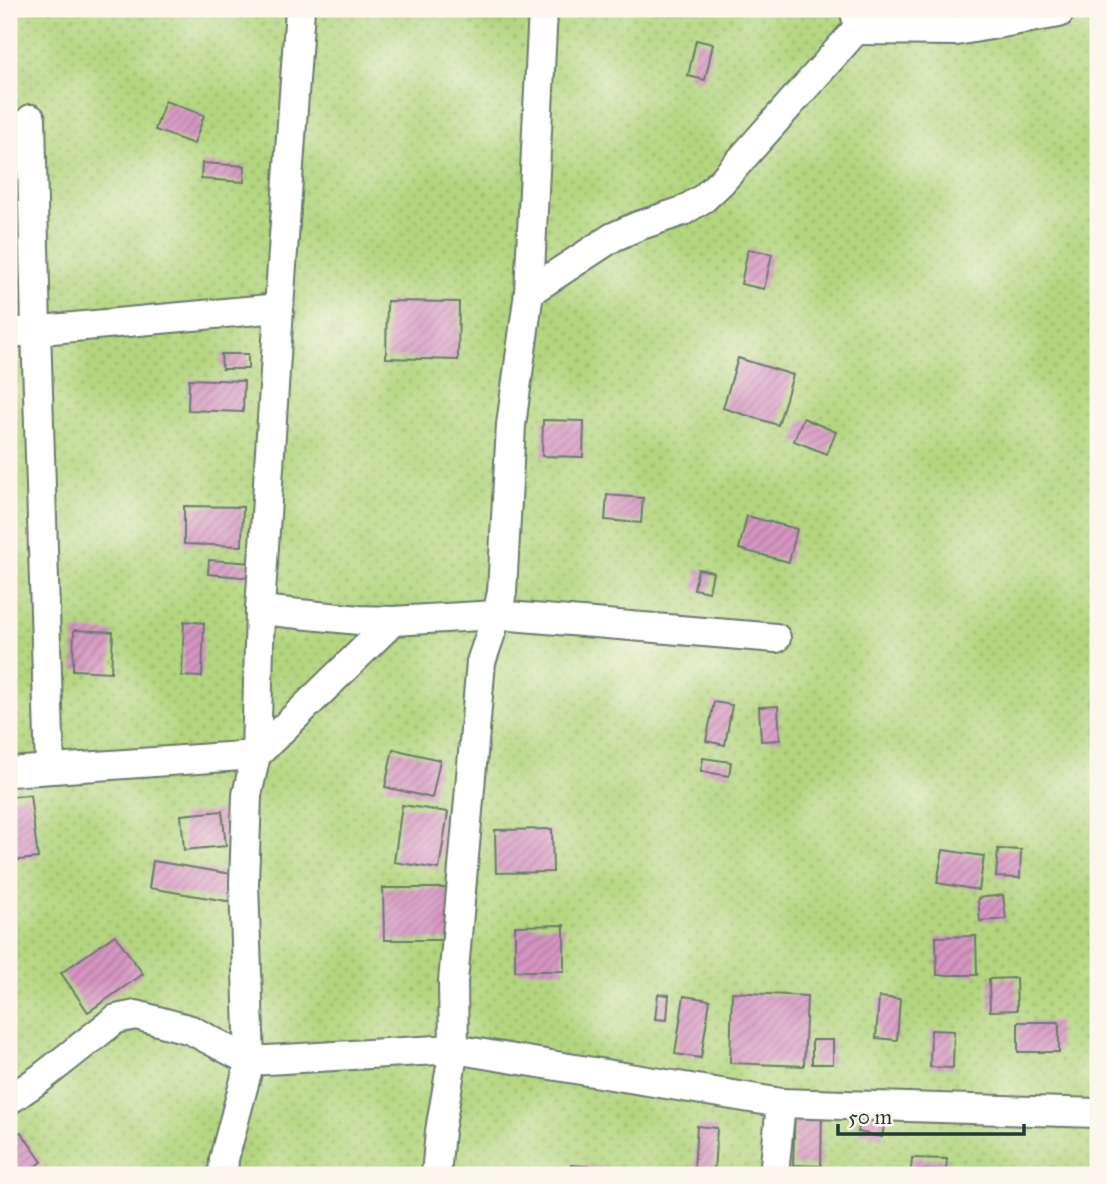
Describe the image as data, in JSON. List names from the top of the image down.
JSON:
{
  "scale_bar": "50 m"
}
